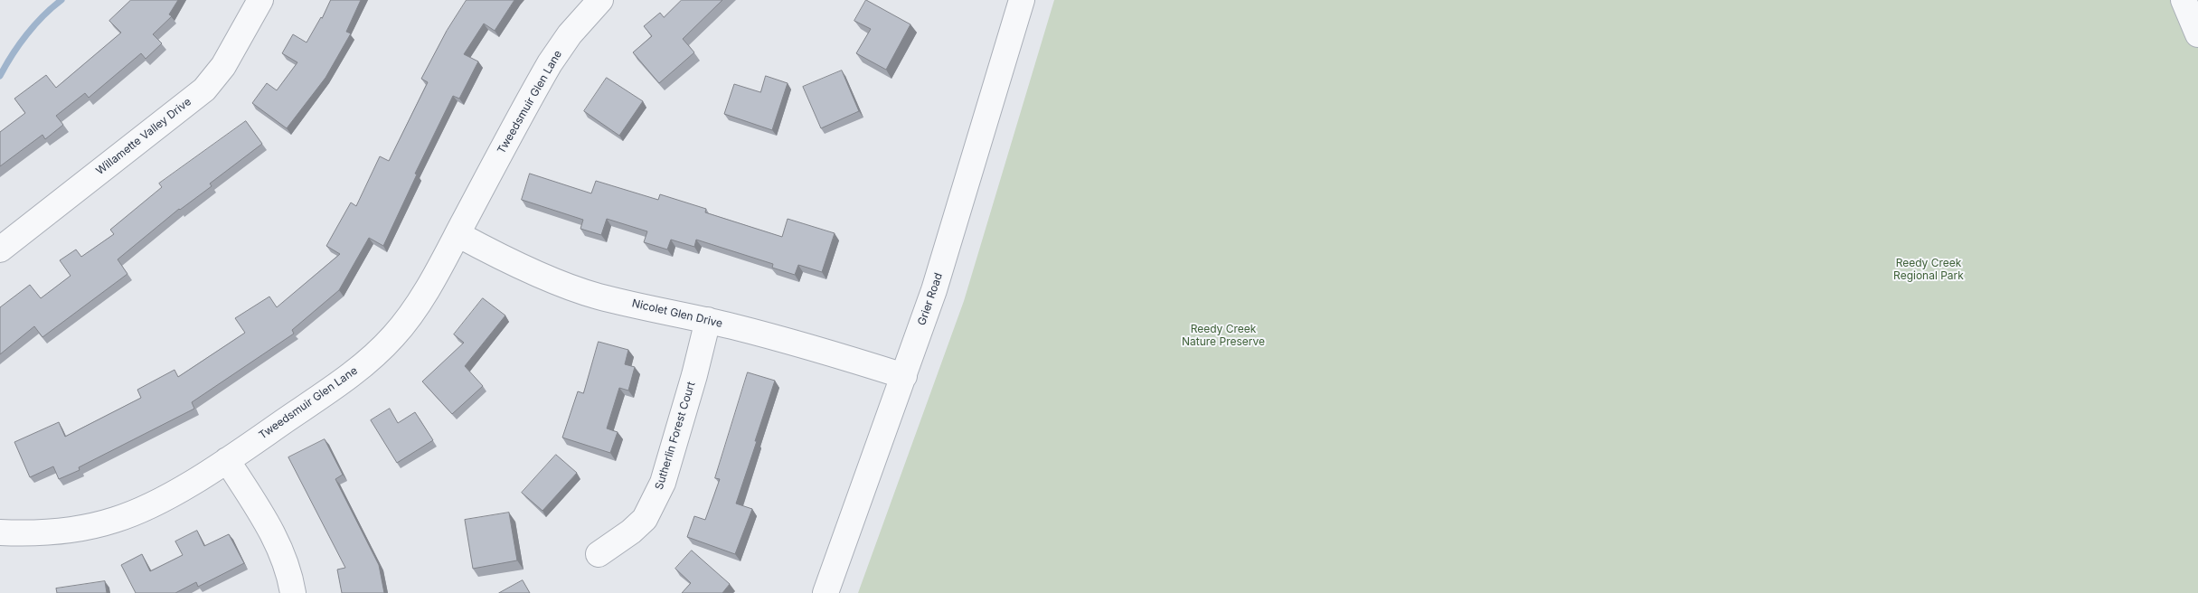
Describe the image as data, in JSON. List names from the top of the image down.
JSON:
{
  "streets": {
    "street": [
      "Tweedsmuir Glen Lane",
      "Willamette Valley Drive",
      "Grier Road",
      "Nicolet Glen Drive",
      "Sutherlin Forest Court"
    ]
  },
  "crossings": [
    ["Tweedsmuir Glen Lane", "Nicolet Glen Drive"],
    ["Grier Road", "Nicolet Glen Drive"],
    ["Nicolet Glen Drive", "Sutherlin Forest Court"]
  ],
  "parks": ["Reedy Creek Regional Park", "Reedy Creek Nature Preserve"]
}
